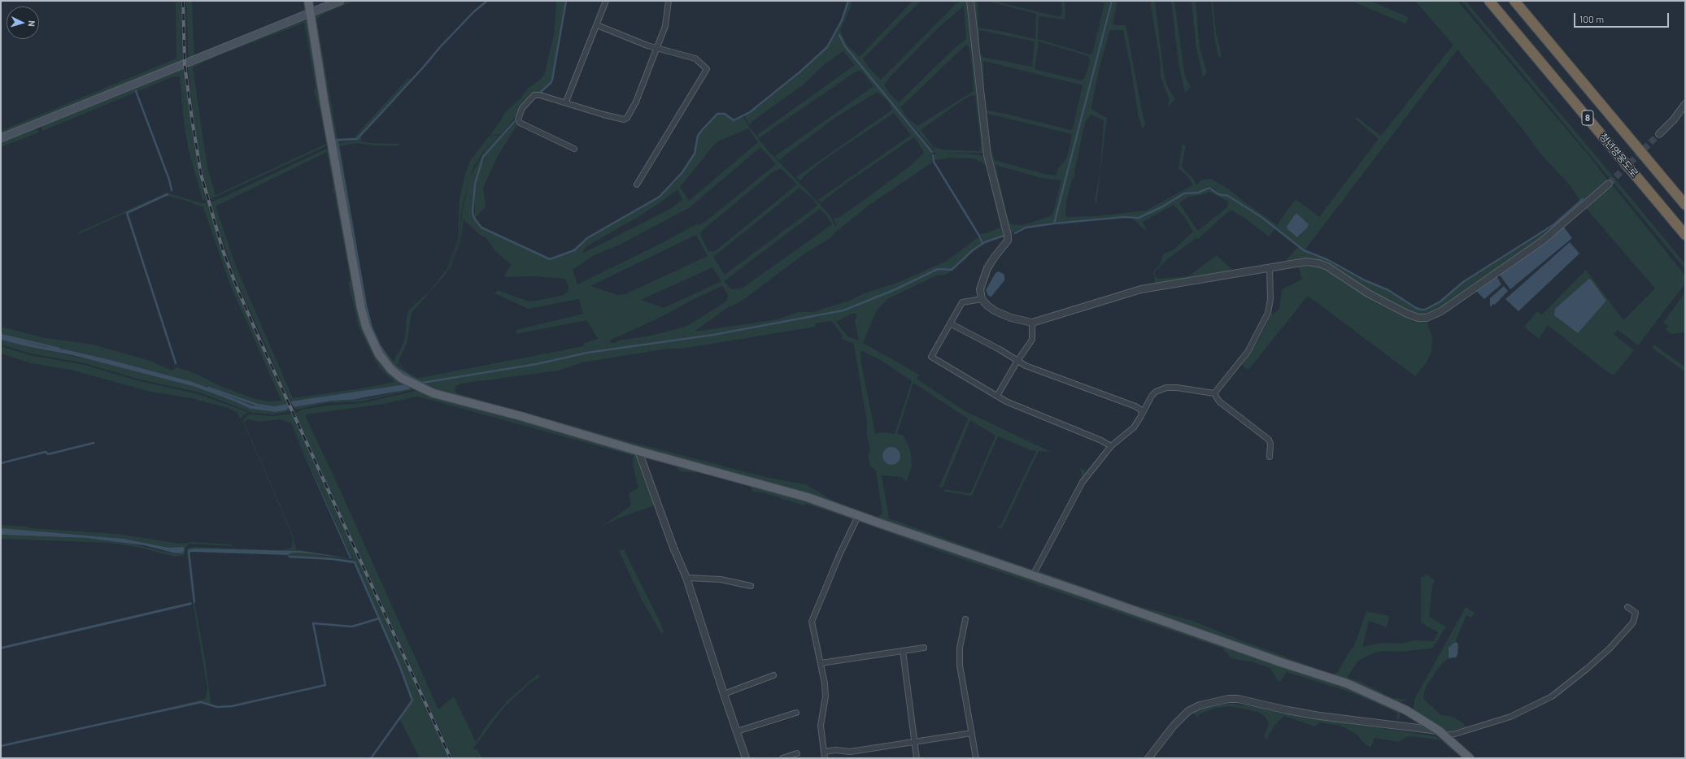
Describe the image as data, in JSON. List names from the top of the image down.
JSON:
{
  "streets": {
    "highway": ["8", "청년영웅도로"]
  },
  "scale_bar": "100 m",
  "north": "right"
}
